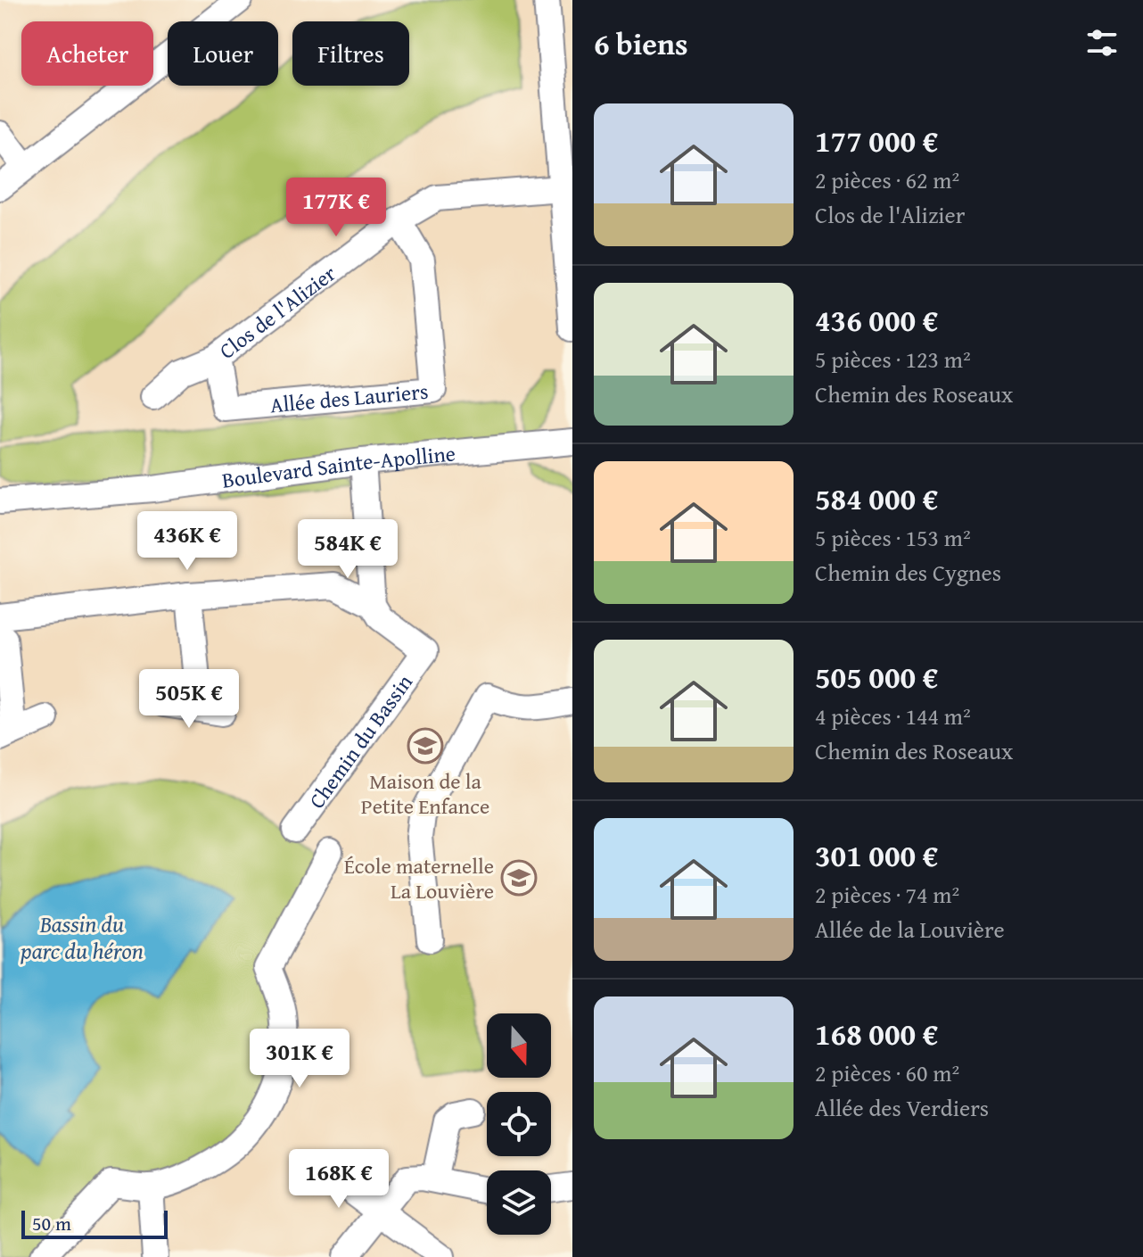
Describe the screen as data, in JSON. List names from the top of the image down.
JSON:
{
  "streets": {
    "street": [
      "Clos de l'Alizier",
      "Allée des Lauriers",
      "Boulevard Sainte-Apolline",
      "Chemin du Bassin"
    ]
  },
  "crossings": [
    ["Clos de l'Alizier", "Allée des Lauriers"]
  ],
  "water": ["Bassin du parc du héron"],
  "places": {
    "school or university": ["Maison de la Petite Enfance", "École maternelle La Louvière"]
  },
  "scale_bar": "50 m",
  "north": "bottom",
  "page": {
    "heading": "6 biens",
    "chip": ["Acheter", "Louer", "Filtres"],
    "list": [
      {
        "name": "177 000 €",
        "note": "2 pièces · 62 m² · Clos de l'Alizier"
      },
      {
        "name": "436 000 €",
        "note": "5 pièces · 123 m² · Chemin des Roseaux"
      },
      {
        "name": "584 000 €",
        "note": "5 pièces · 153 m² · Chemin des Cygnes"
      },
      {
        "name": "505 000 €",
        "note": "4 pièces · 144 m² · Chemin des Roseaux"
      },
      {
        "name": "301 000 €",
        "note": "2 pièces · 74 m² · Allée de la Louvière"
      },
      {
        "name": "168 000 €",
        "note": "2 pièces · 60 m² · Allée des Verdiers"
      }
    ],
    "price": [
      "177K €",
      "436K €",
      "584K €",
      "505K €",
      "301K €",
      "168K €"
    ],
    "scale": "50 m"
  }
}
